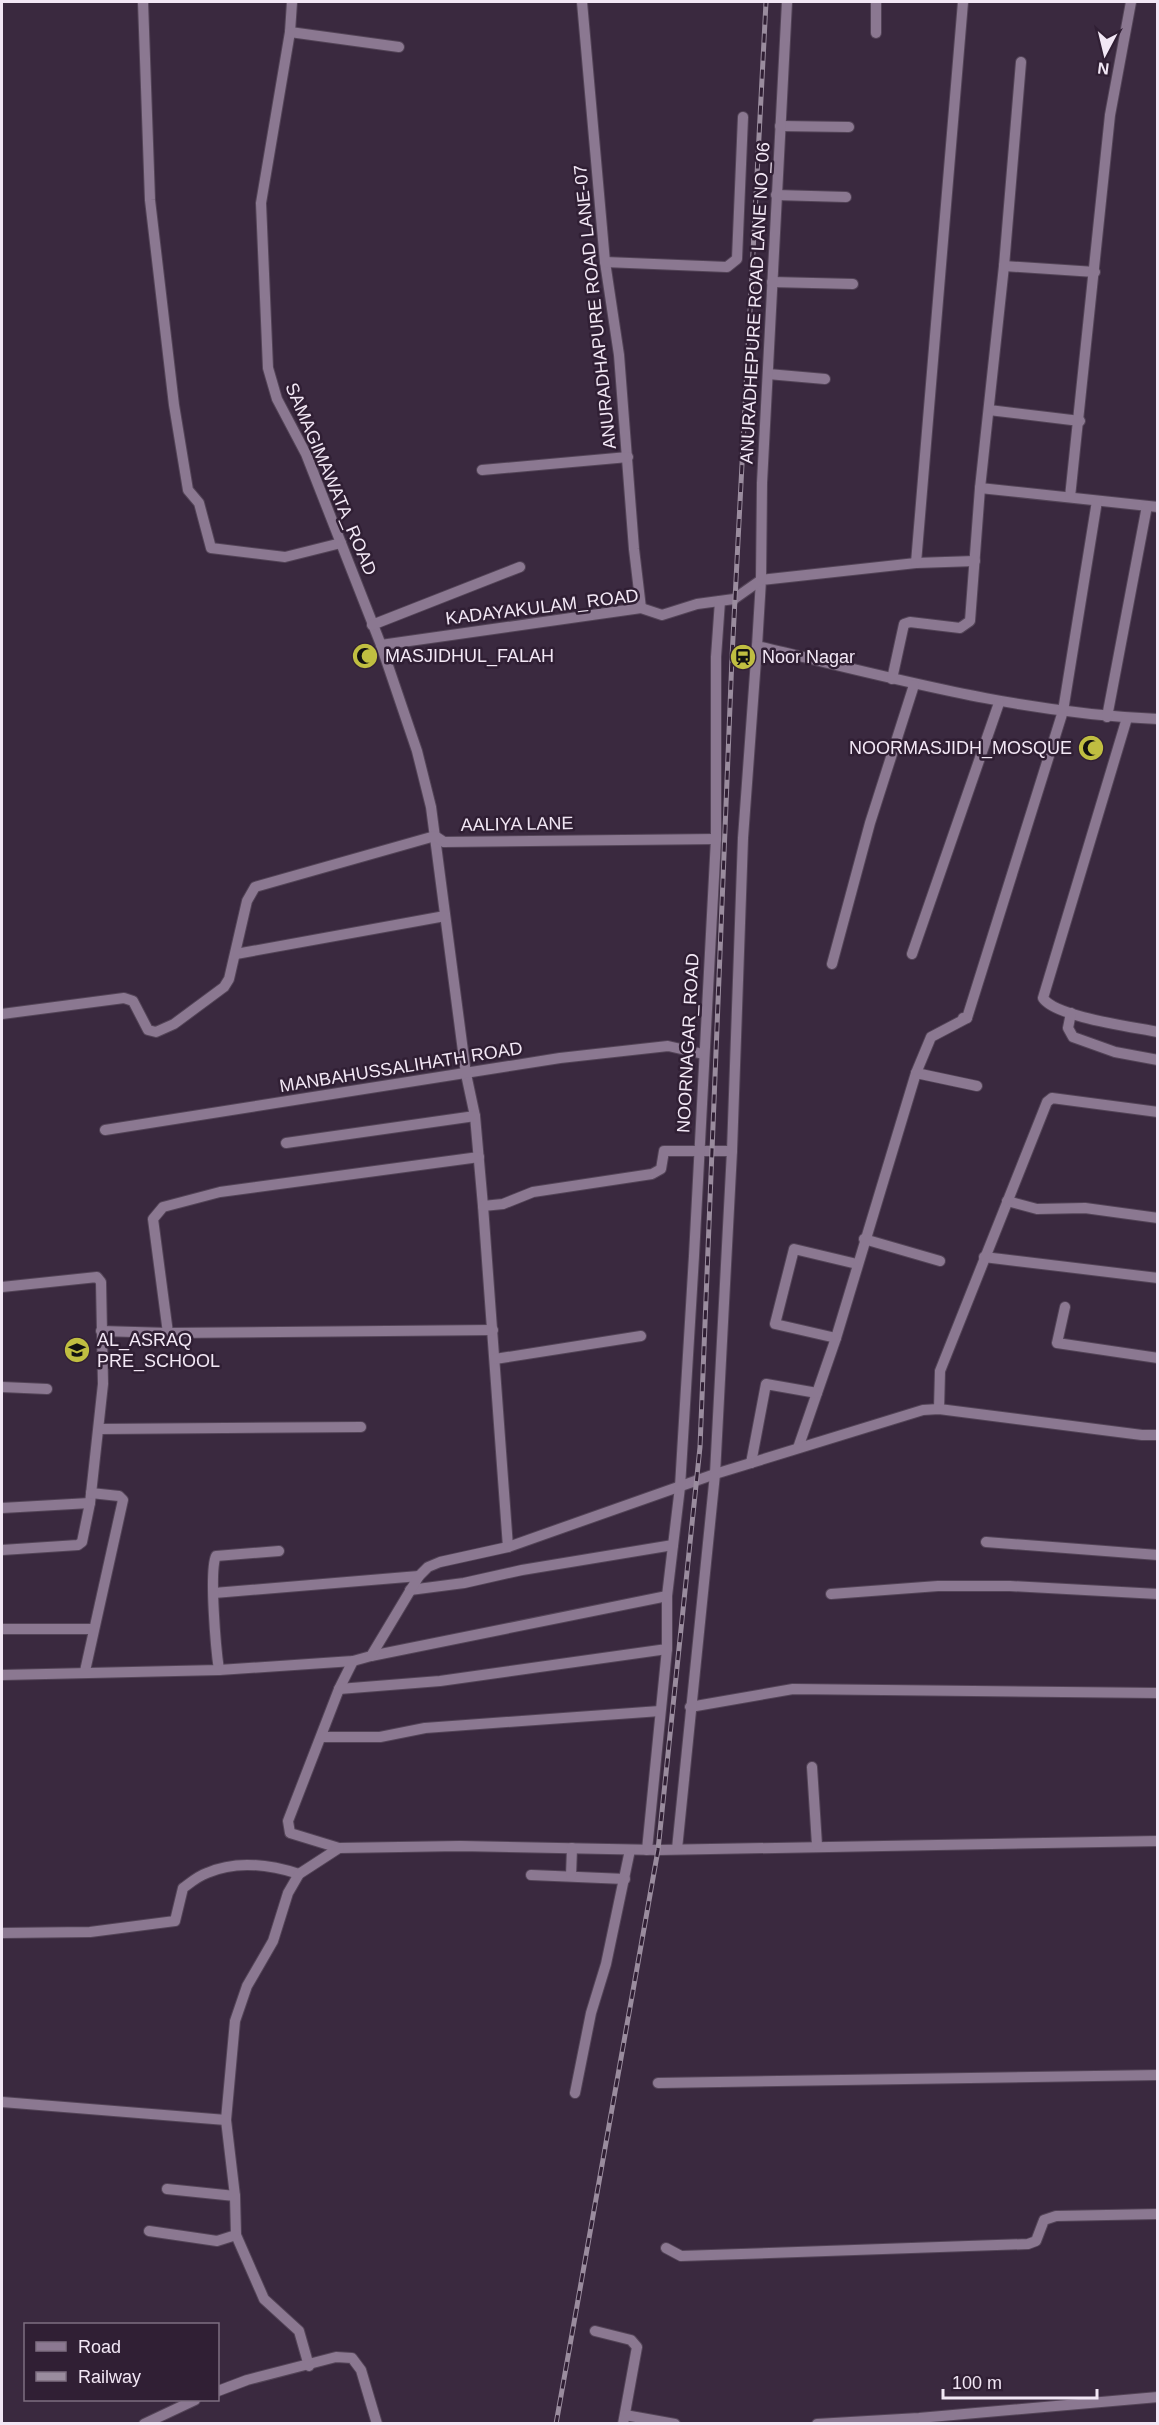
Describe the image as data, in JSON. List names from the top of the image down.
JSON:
{
  "streets": {
    "street": [
      "ANURADHEPURE ROAD LANE NO_06",
      "ANURADHAPURE ROAD LANE-07",
      "SAMAGIMAWATA_ROAD",
      "KADAYAKULAM_ROAD",
      "AALIYA LANE",
      "NOORNAGAR_ROAD",
      "MANBAHUSSALIHATH ROAD"
    ]
  },
  "crossings": [
    ["ANURADHEPURE ROAD LANE NO_06", "KADAYAKULAM_ROAD"],
    ["ANURADHAPURE ROAD LANE-07", "KADAYAKULAM_ROAD"],
    ["SAMAGIMAWATA_ROAD", "KADAYAKULAM_ROAD"],
    ["SAMAGIMAWATA_ROAD", "AALIYA LANE"],
    ["SAMAGIMAWATA_ROAD", "MANBAHUSSALIHATH ROAD"],
    ["KADAYAKULAM_ROAD", "NOORNAGAR_ROAD"],
    ["AALIYA LANE", "NOORNAGAR_ROAD"],
    ["NOORNAGAR_ROAD", "MANBAHUSSALIHATH ROAD"]
  ],
  "places": {
    "mosque": ["MASJIDHUL_FALAH", "NOORMASJIDH_MOSQUE"],
    "station": ["Noor Nagar"],
    "school or university": ["AL_ASRAQ PRE_SCHOOL"]
  },
  "legend": ["Road", "Railway"],
  "scale_bar": "100 m",
  "north": "bottom"
}
